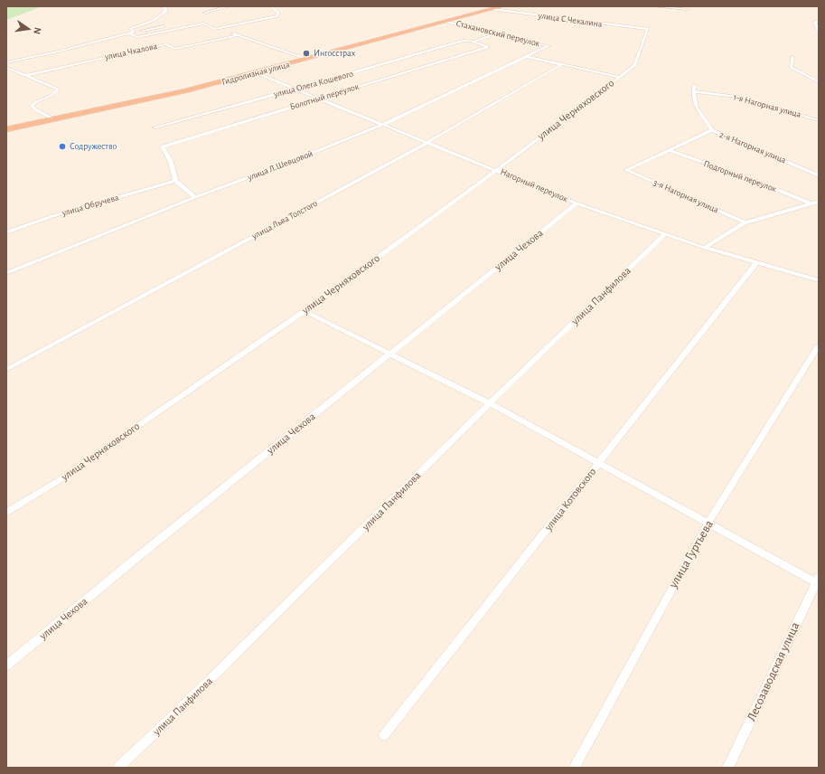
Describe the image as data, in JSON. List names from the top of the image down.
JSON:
{
  "streets": {
    "highway": ["Гидролизная улица"],
    "street": [
      "улица С.Чекалина",
      "Стахановский переулок",
      "улица Чкалова",
      "улица Олега Кошевого",
      "Болотный переулок",
      "1-я Нагорная улица",
      "улица Черняховского",
      "2-я Нагорная улица",
      "улица Л.Шевцовой",
      "Подгорный переулок",
      "Нагорный переулок",
      "3-я Нагорная улица",
      "улица Обручева",
      "улица Льва Толстого",
      "улица Чехова",
      "улица Панфилова",
      "улица Котовского",
      "улица Гуртьева",
      "Лесозаводская улица"
    ]
  },
  "crossings": [
    ["улица С.Чекалина", "Гидролизная улица"],
    ["улица С.Чекалина", "улица Черняховского"],
    ["Стахановский переулок", "Гидролизная улица"],
    ["Стахановский переулок", "улица Л.Шевцовой"],
    ["улица Чкалова", "Гидролизная улица"],
    ["Гидролизная улица", "Нагорный переулок"],
    ["улица Олега Кошевого", "Болотный переулок"],
    ["улица Олега Кошевого", "Нагорный переулок"],
    ["Болотный переулок", "Нагорный переулок"],
    ["Болотный переулок", "улица Обручева"],
    ["1-я Нагорная улица", "2-я Нагорная улица"],
    ["улица Черняховского", "Нагорный переулок"],
    ["улица Л.Шевцовой", "Нагорный переулок"],
    ["Подгорный переулок", "3-я Нагорная улица"],
    ["Нагорный переулок", "улица Льва Толстого"],
    ["Нагорный переулок", "улица Чехова"],
    ["Нагорный переулок", "улица Панфилова"],
    ["Нагорный переулок", "улица Котовского"]
  ],
  "places": ["Ингосстрах", "Содружество"],
  "north": "right"
}
